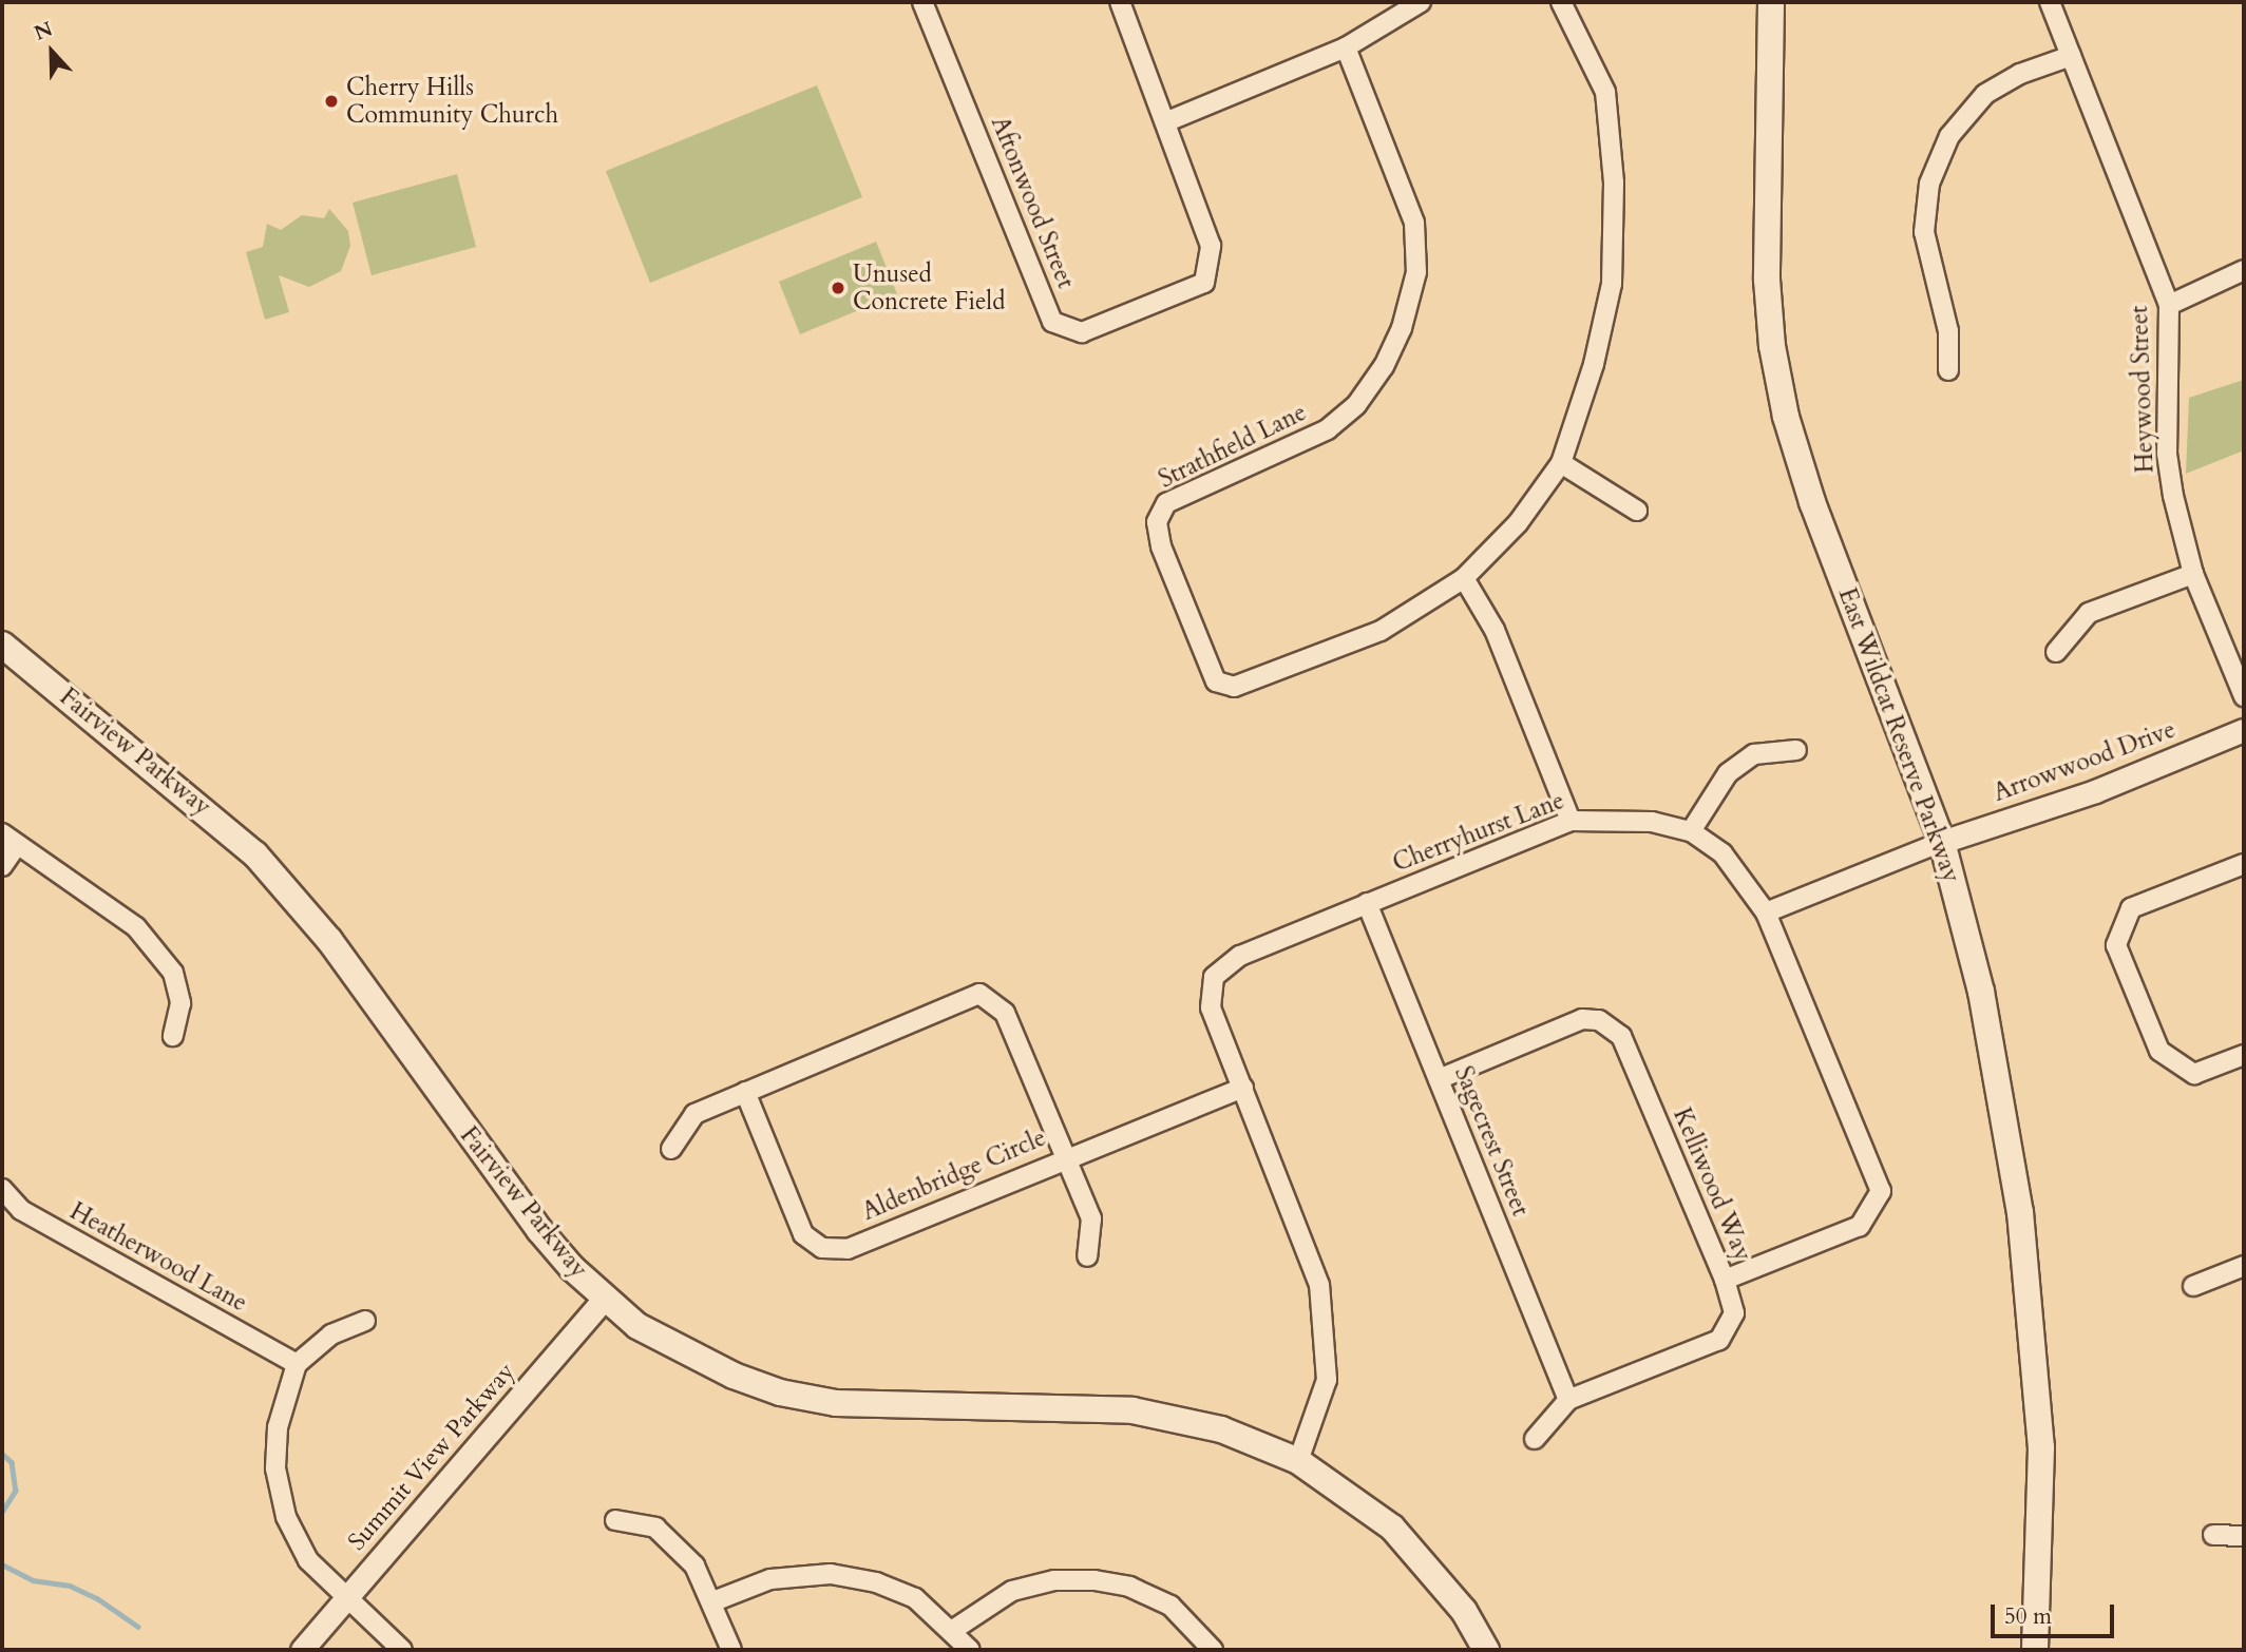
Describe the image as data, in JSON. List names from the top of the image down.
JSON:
{
  "streets": {
    "main road": ["East Wildcat Reserve Parkway", "Fairview Parkway"],
    "street": [
      "Aftonwood Street",
      "Heywood Street",
      "Strathfield Lane",
      "Arrowwood Drive",
      "Cherryhurst Lane",
      "Sagecrest Street",
      "Aldenbridge Circle",
      "Kelliwood Way",
      "Heatherwood Lane",
      "Summit View Parkway"
    ]
  },
  "crossings": [
    ["East Wildcat Reserve Parkway", "Arrowwood Drive"],
    ["Fairview Parkway", "Cherryhurst Lane"],
    ["Fairview Parkway", "Summit View Parkway"],
    ["Cherryhurst Lane", "Sagecrest Street"],
    ["Cherryhurst Lane", "Kelliwood Way"],
    ["Sagecrest Street", "Kelliwood Way"]
  ],
  "places": ["Cherry Hills Community Church", "Unused Concrete Field"],
  "scale_bar": "50 m",
  "north": "top"
}
